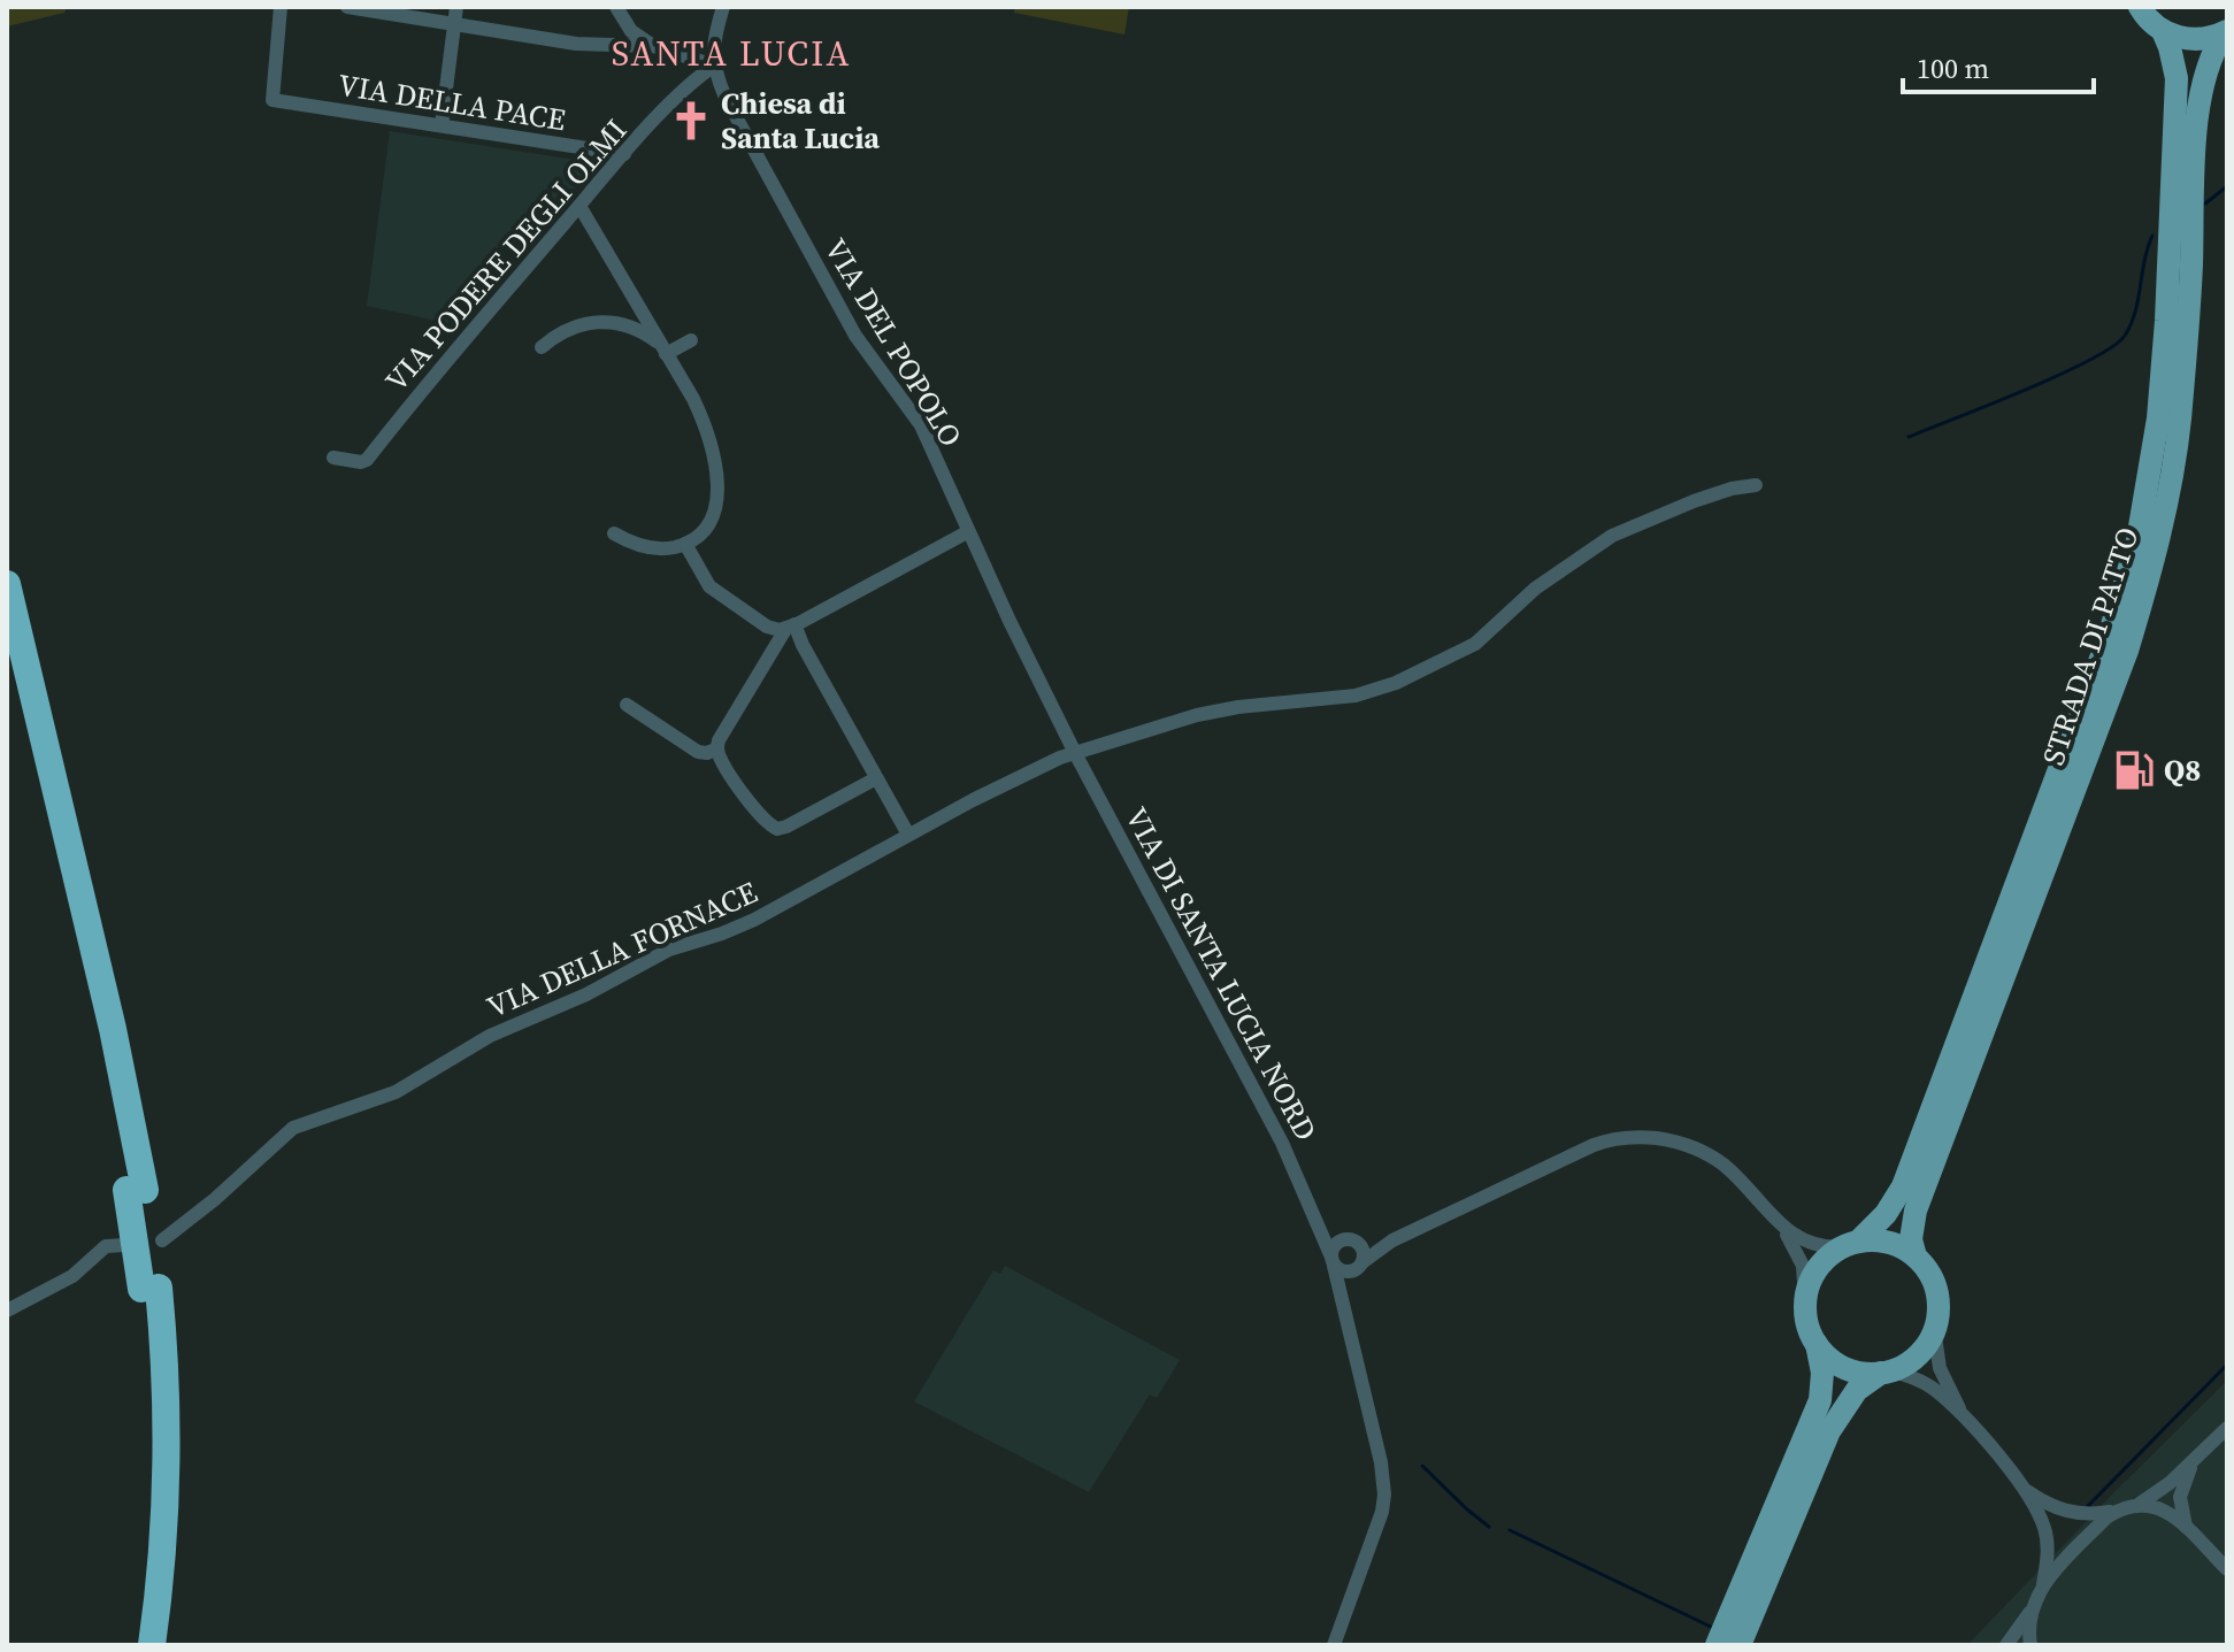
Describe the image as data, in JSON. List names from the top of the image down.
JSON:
{
  "streets": {
    "main road": ["STRADA DI PATTO"],
    "street": [
      "VIA DELLA PACE",
      "VIA PODERE DEGLI OLMI",
      "VIA DEL POPOLO",
      "VIA DELLA FORNACE",
      "VIA DI SANTA LUCIA NORD"
    ]
  },
  "crossings": [
    ["VIA DELLA PACE", "VIA PODERE DEGLI OLMI"],
    ["VIA PODERE DEGLI OLMI", "VIA DEL POPOLO"],
    ["VIA DEL POPOLO", "VIA DELLA FORNACE"],
    ["VIA DEL POPOLO", "VIA DI SANTA LUCIA NORD"],
    ["VIA DELLA FORNACE", "VIA DI SANTA LUCIA NORD"]
  ],
  "districts": ["SANTA LUCIA"],
  "places": {
    "church": ["Chiesa di Santa Lucia"],
    "fuel station": ["Q8"]
  },
  "scale_bar": "100 m"
}
